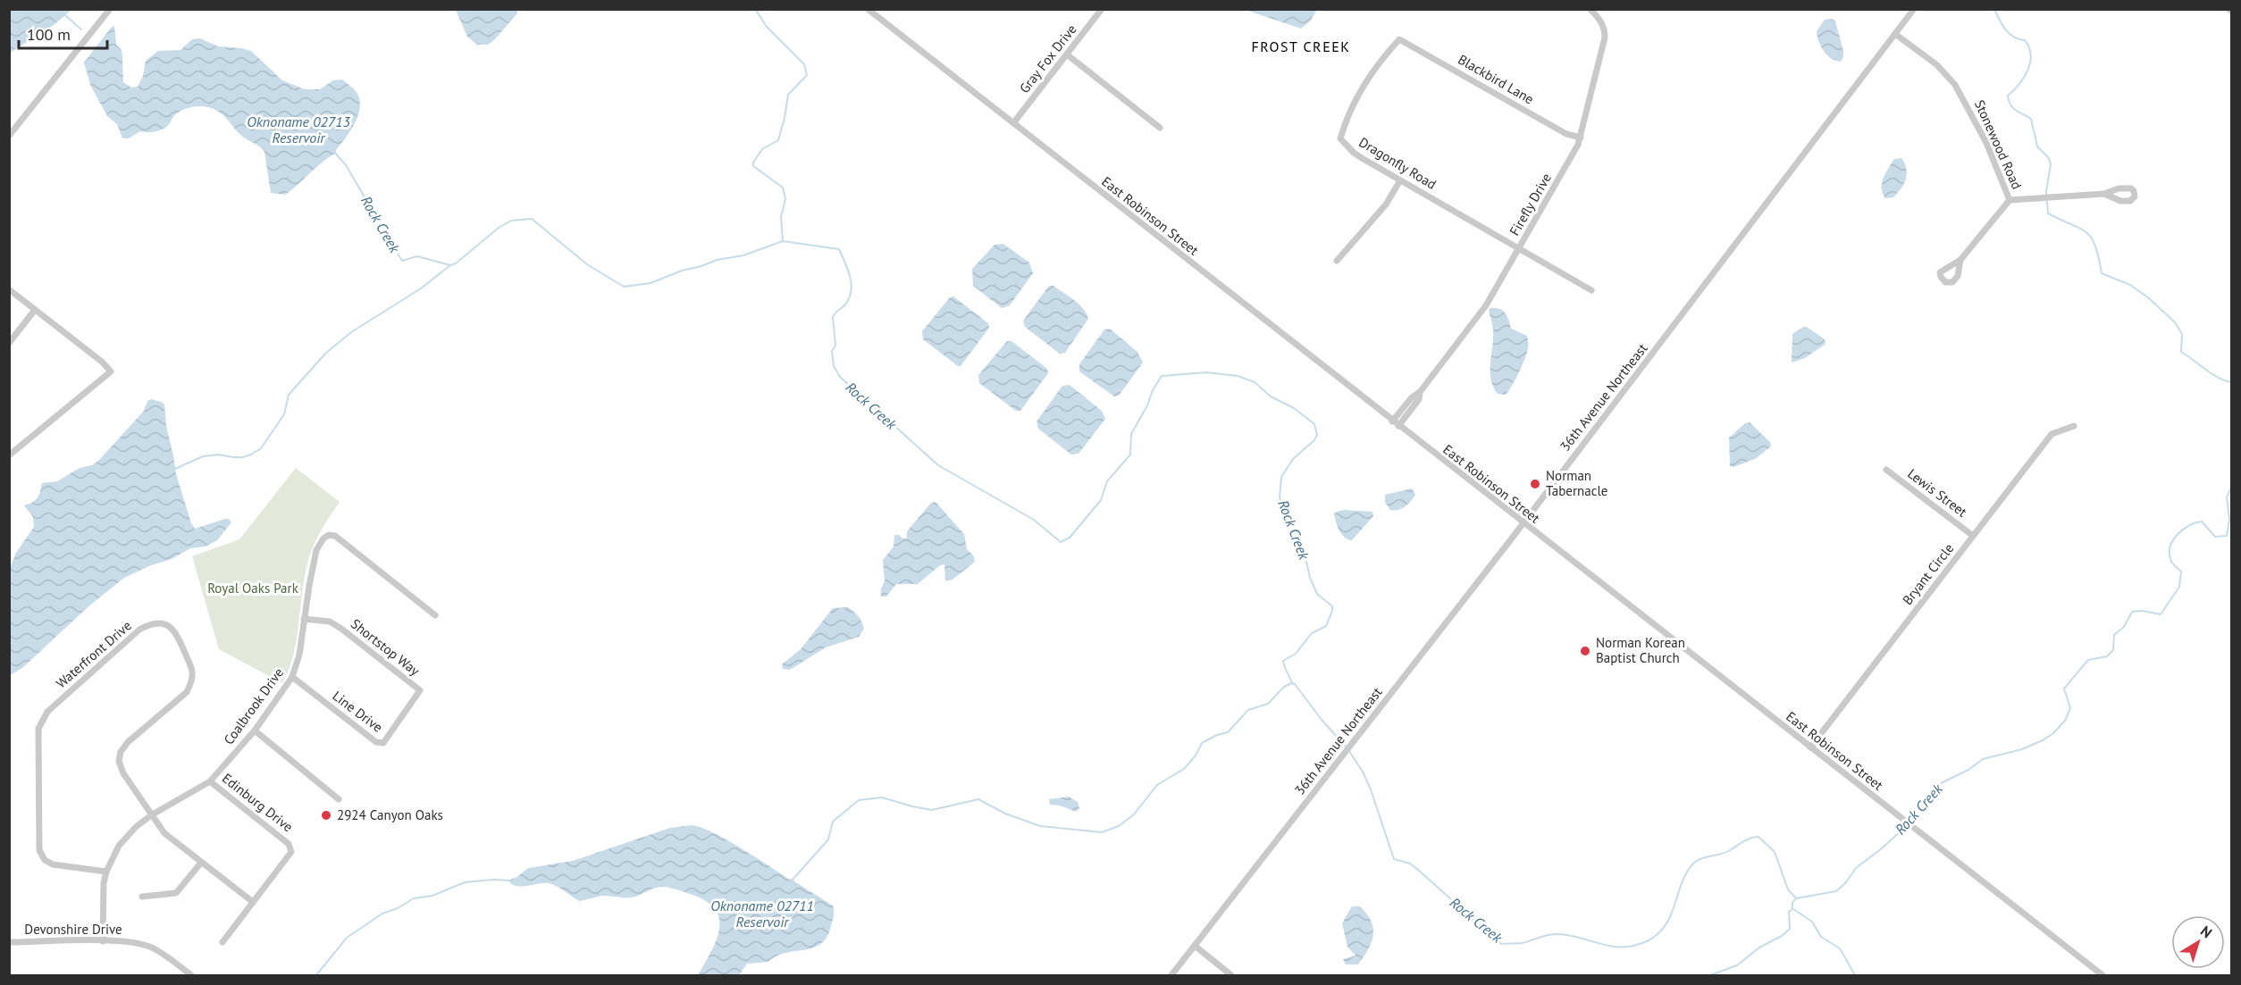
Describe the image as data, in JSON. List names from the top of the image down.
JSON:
{
  "streets": {
    "street": [
      "Gray Fox Drive",
      "Blackbird Lane",
      "Stonewood Road",
      "Dragonfly Road",
      "Firefly Drive",
      "East Robinson Street",
      "36th Avenue Northeast",
      "Lewis Street",
      "Bryant Circle",
      "Shortstop Way",
      "Waterfront Drive",
      "Coalbrook Drive",
      "Line Drive",
      "Edinburg Drive",
      "Devonshire Drive"
    ]
  },
  "crossings": [
    ["Gray Fox Drive", "East Robinson Street"],
    ["Blackbird Lane", "Dragonfly Road"],
    ["Blackbird Lane", "Firefly Drive"],
    ["Stonewood Road", "36th Avenue Northeast"],
    ["Dragonfly Road", "Firefly Drive"],
    ["Firefly Drive", "East Robinson Street"],
    ["East Robinson Street", "36th Avenue Northeast"],
    ["East Robinson Street", "Bryant Circle"],
    ["Lewis Street", "Bryant Circle"],
    ["Shortstop Way", "Coalbrook Drive"],
    ["Shortstop Way", "Line Drive"],
    ["Waterfront Drive", "Coalbrook Drive"],
    ["Coalbrook Drive", "Line Drive"],
    ["Coalbrook Drive", "Edinburg Drive"],
    ["Coalbrook Drive", "Devonshire Drive"]
  ],
  "districts": ["FROST CREEK"],
  "water": ["Oknoname 02713 Reservoir", "Rock Creek", "Oknoname 02711 Reservoir"],
  "parks": ["Royal Oaks Park"],
  "places": ["Norman Tabernacle", "Norman Korean Baptist Church", "2924 Canyon Oaks"],
  "scale_bar": "100 m",
  "north": "top right"
}
